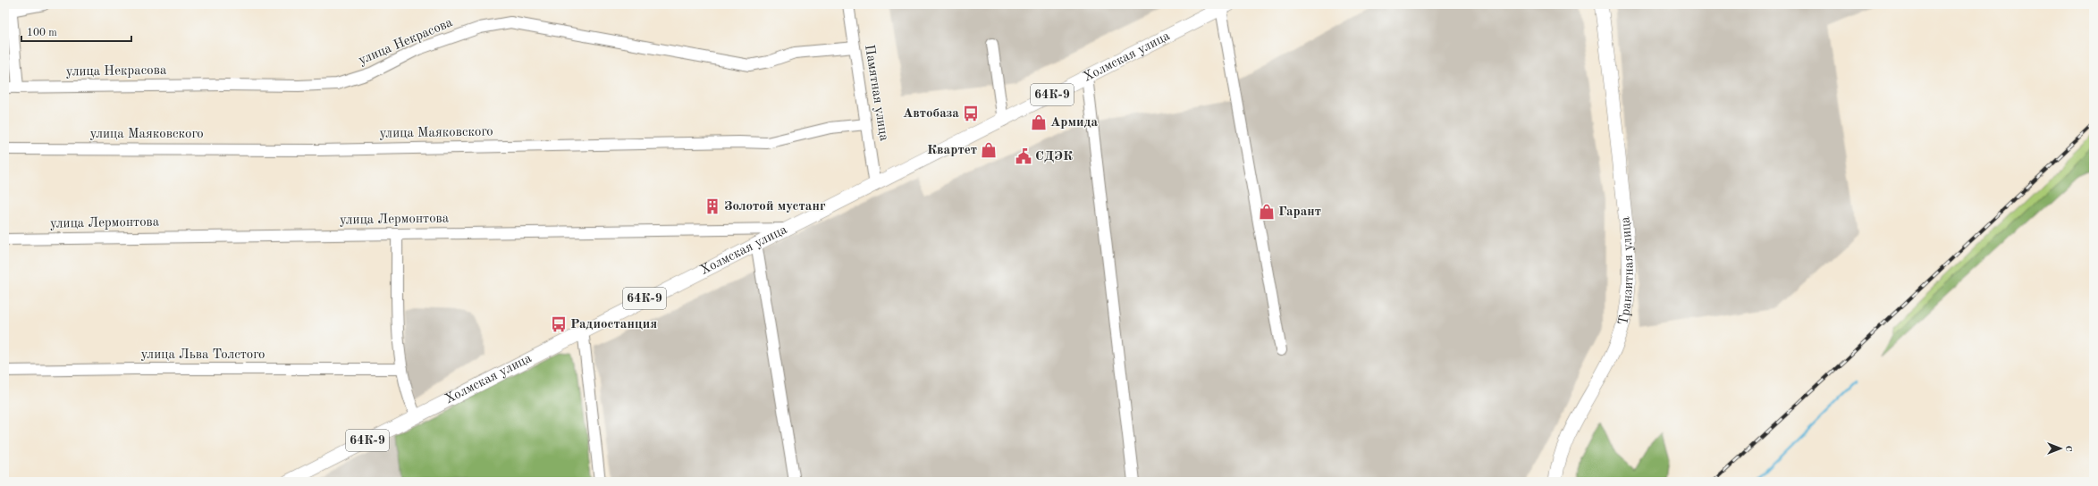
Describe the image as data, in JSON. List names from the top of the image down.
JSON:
{
  "streets": {
    "main road": ["Холмская улица", "64К-9", "Транзитная улица"],
    "street": [
      "улица Некрасова",
      "Памятная улица",
      "улица Маяковского",
      "улица Лермонтова",
      "улица Льва Толстого"
    ]
  },
  "crossings": [
    ["улица Некрасова", "Памятная улица"],
    ["Холмская улица", "Памятная улица"],
    ["Холмская улица", "улица Лермонтова"],
    ["Памятная улица", "улица Маяковского"]
  ],
  "places": {
    "bus stop": ["Автобаза", "Радиостанция"],
    "shop": ["Армида", "Квартет", "Гарант"],
    "public building": ["СДЭК"],
    "building": ["Золотой мустанг"]
  },
  "scale_bar": "100 m",
  "north": "right"
}
